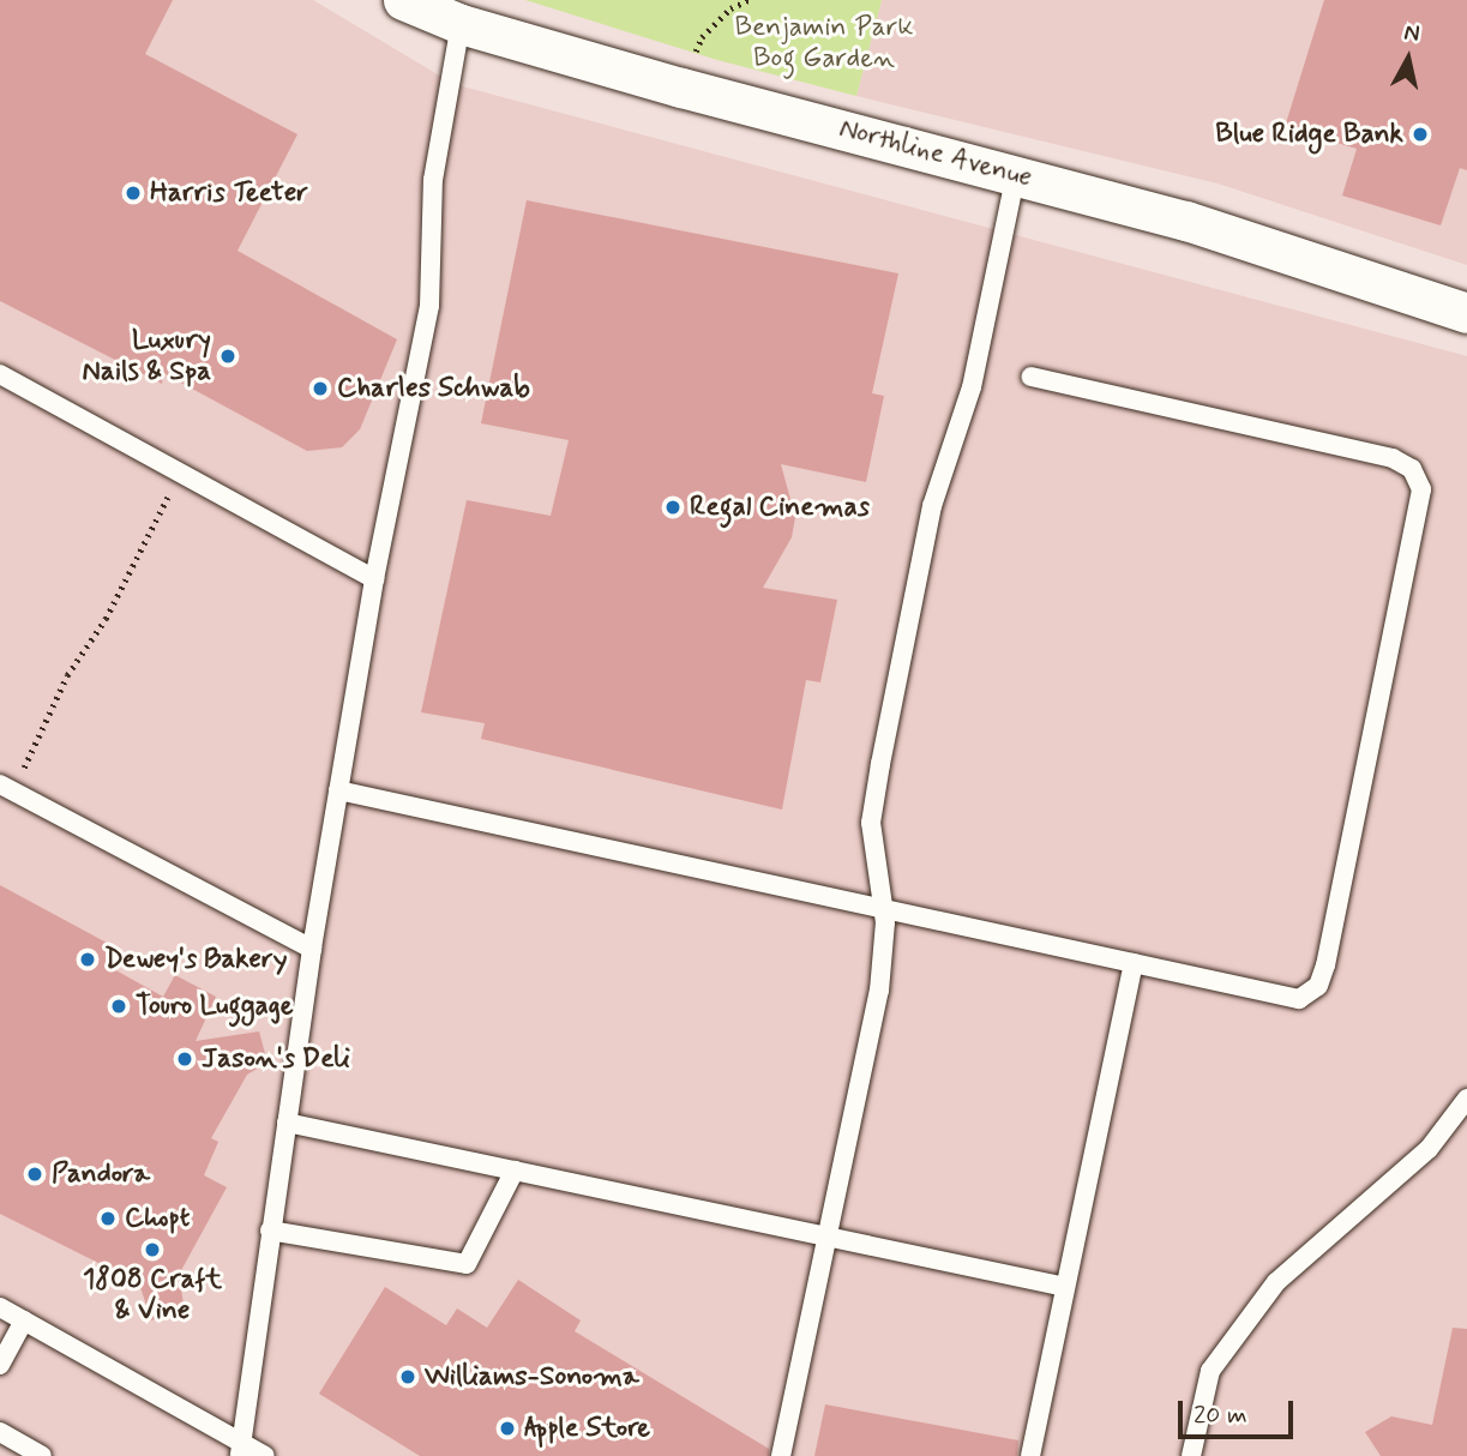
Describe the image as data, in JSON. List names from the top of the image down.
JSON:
{
  "streets": {
    "street": ["Northline Avenue"]
  },
  "parks": ["Benjamin Park Bog Garden"],
  "places": [
    "Blue Ridge Bank",
    "Harris Teeter",
    "Luxury Nails & Spa",
    "Charles Schwab",
    "Regal Cinemas",
    "Dewey's Bakery",
    "Touro Luggage",
    "Jason's Deli",
    "Pandora",
    "Chopt",
    "1808 Craft & Vine",
    "Williams-Sonoma",
    "Apple Store"
  ],
  "scale_bar": "20 m",
  "north": "top"
}
